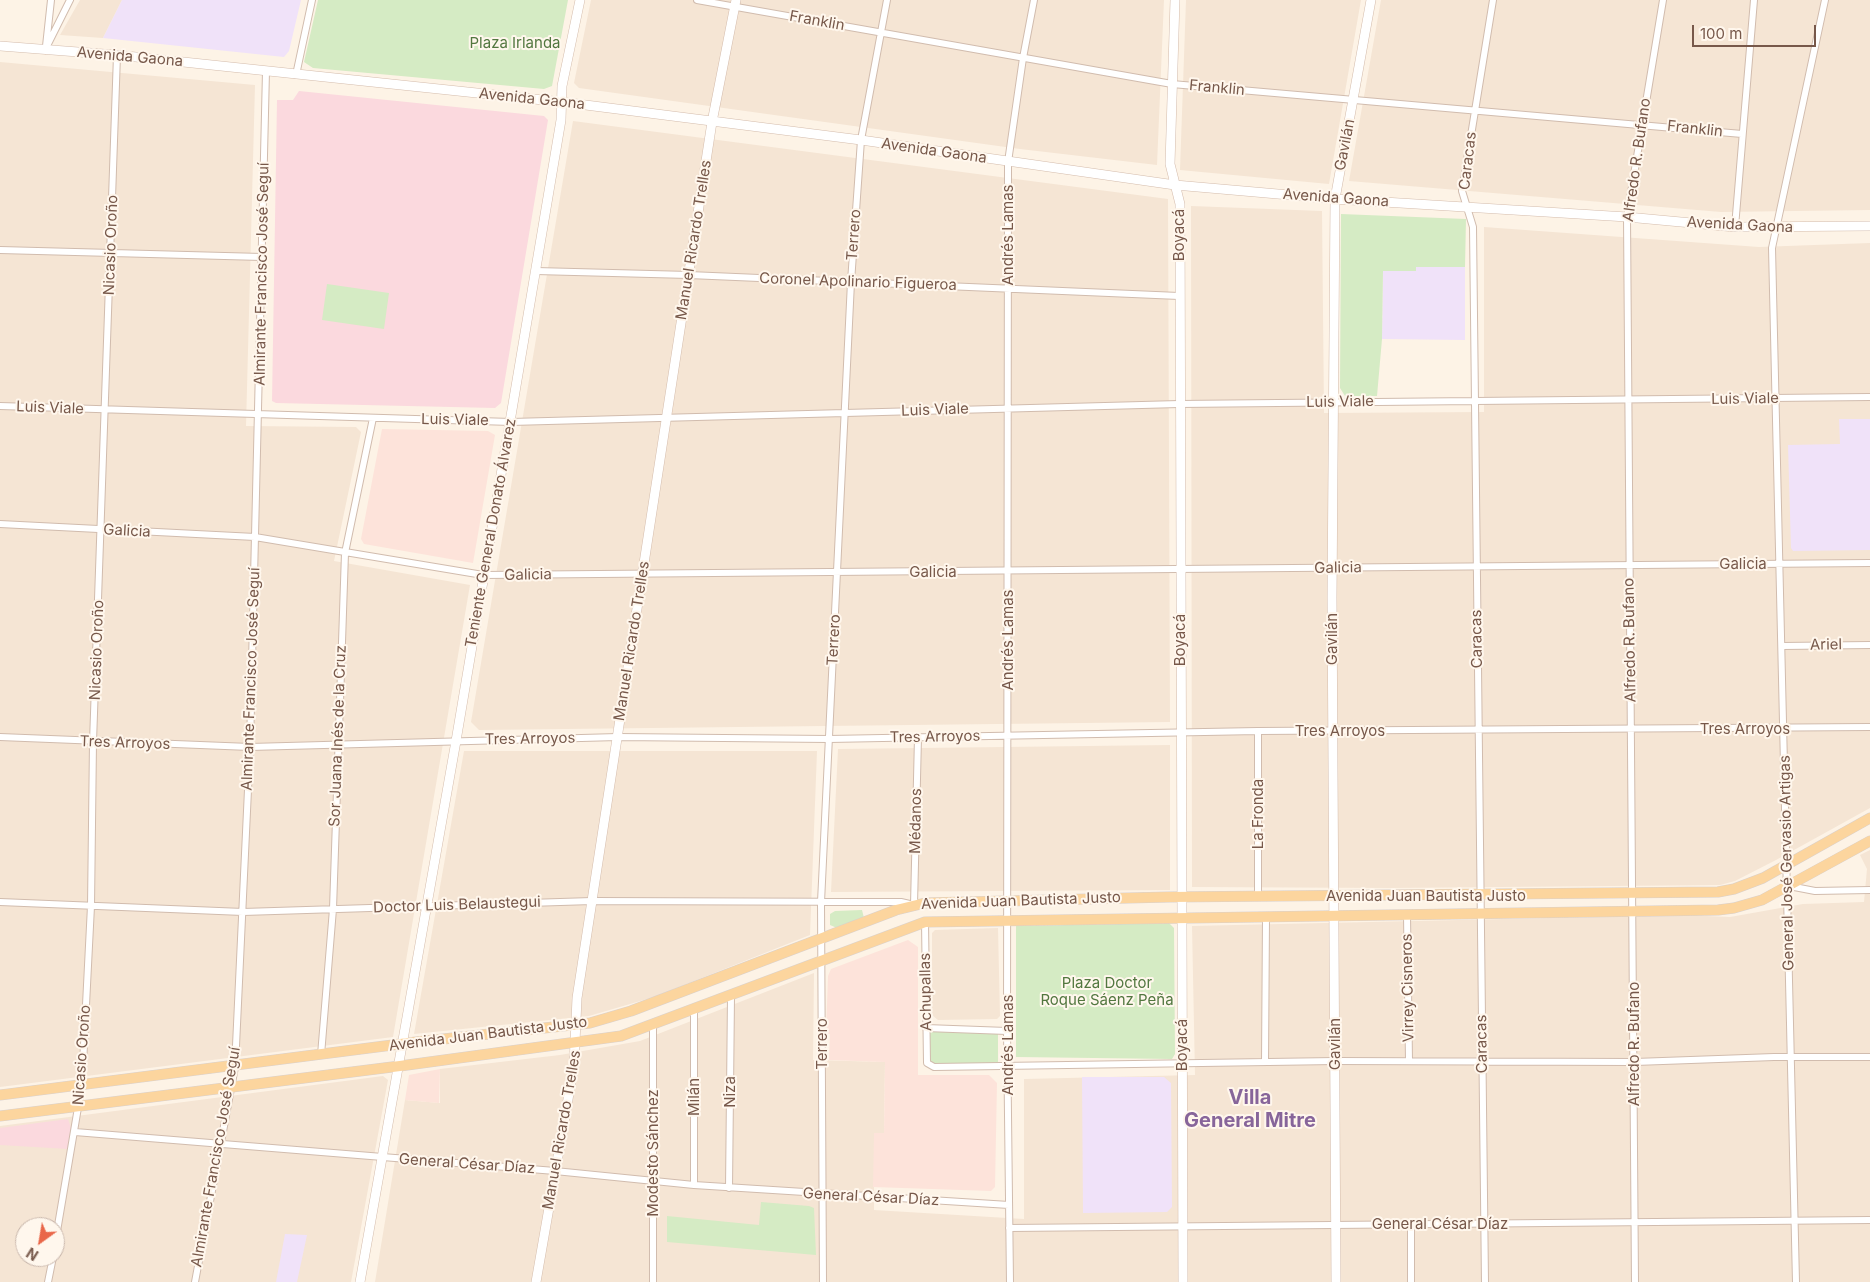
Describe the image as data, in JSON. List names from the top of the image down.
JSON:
{
  "streets": {
    "main road": ["Avenida Juan Bautista Justo"],
    "street": [
      "Franklin",
      "Avenida Gaona",
      "Gavilán",
      "Alfredo R. Bufano",
      "Caracas",
      "Terrero",
      "Andrés Lamas",
      "Boyacá",
      "Manuel Ricardo Trelles",
      "Nicasio Oroño",
      "Almirante Francisco José Seguí",
      "Coronel Apolinario Figueroa",
      "Luis Viale",
      "Galicia",
      "Teniente General Donato Álvarez",
      "Ariel",
      "Tres Arroyos",
      "Sor Juana Inés de la Cruz",
      "La Fronda",
      "Médanos",
      "General José Gervasio Artigas",
      "Doctor Luis Belaustegui",
      "Virrey Cisneros",
      "Achupallas",
      "Niza",
      "Milán",
      "Modesto Sánchez",
      "General César Díaz"
    ]
  },
  "crossings": [
    ["Franklin", "Gavilán"],
    ["Franklin", "Alfredo R. Bufano"],
    ["Franklin", "Caracas"],
    ["Franklin", "Terrero"],
    ["Franklin", "Andrés Lamas"],
    ["Franklin", "Boyacá"],
    ["Franklin", "Manuel Ricardo Trelles"],
    ["Avenida Gaona", "Gavilán"],
    ["Avenida Gaona", "Alfredo R. Bufano"],
    ["Avenida Gaona", "Caracas"],
    ["Avenida Gaona", "Terrero"],
    ["Avenida Gaona", "Andrés Lamas"],
    ["Avenida Gaona", "Boyacá"],
    ["Avenida Gaona", "Manuel Ricardo Trelles"],
    ["Avenida Gaona", "Nicasio Oroño"],
    ["Avenida Gaona", "Almirante Francisco José Seguí"],
    ["Avenida Gaona", "Teniente General Donato Álvarez"],
    ["Avenida Gaona", "General José Gervasio Artigas"],
    ["Gavilán", "Luis Viale"],
    ["Gavilán", "Galicia"],
    ["Gavilán", "Tres Arroyos"],
    ["Gavilán", "Avenida Juan Bautista Justo"],
    ["Gavilán", "General César Díaz"],
    ["Alfredo R. Bufano", "Luis Viale"],
    ["Alfredo R. Bufano", "Galicia"],
    ["Alfredo R. Bufano", "Tres Arroyos"],
    ["Alfredo R. Bufano", "Avenida Juan Bautista Justo"],
    ["Alfredo R. Bufano", "General César Díaz"],
    ["Caracas", "Luis Viale"],
    ["Caracas", "Galicia"],
    ["Caracas", "Tres Arroyos"],
    ["Caracas", "Avenida Juan Bautista Justo"],
    ["Caracas", "General César Díaz"],
    ["Terrero", "Coronel Apolinario Figueroa"],
    ["Terrero", "Luis Viale"],
    ["Terrero", "Galicia"],
    ["Terrero", "Tres Arroyos"],
    ["Terrero", "Avenida Juan Bautista Justo"],
    ["Terrero", "Doctor Luis Belaustegui"],
    ["Terrero", "General César Díaz"],
    ["Andrés Lamas", "Coronel Apolinario Figueroa"],
    ["Andrés Lamas", "Luis Viale"],
    ["Andrés Lamas", "Galicia"],
    ["Andrés Lamas", "Tres Arroyos"],
    ["Andrés Lamas", "Avenida Juan Bautista Justo"],
    ["Andrés Lamas", "Achupallas"],
    ["Andrés Lamas", "General César Díaz"],
    ["Boyacá", "Coronel Apolinario Figueroa"],
    ["Boyacá", "Luis Viale"],
    ["Boyacá", "Galicia"],
    ["Boyacá", "Tres Arroyos"],
    ["Boyacá", "Avenida Juan Bautista Justo"],
    ["Boyacá", "General César Díaz"],
    ["Manuel Ricardo Trelles", "Coronel Apolinario Figueroa"],
    ["Manuel Ricardo Trelles", "Luis Viale"],
    ["Manuel Ricardo Trelles", "Galicia"],
    ["Manuel Ricardo Trelles", "Tres Arroyos"],
    ["Manuel Ricardo Trelles", "Avenida Juan Bautista Justo"],
    ["Manuel Ricardo Trelles", "Doctor Luis Belaustegui"],
    ["Manuel Ricardo Trelles", "General César Díaz"],
    ["Nicasio Oroño", "Luis Viale"],
    ["Nicasio Oroño", "Galicia"],
    ["Nicasio Oroño", "Tres Arroyos"],
    ["Nicasio Oroño", "Avenida Juan Bautista Justo"],
    ["Nicasio Oroño", "Doctor Luis Belaustegui"],
    ["Nicasio Oroño", "General César Díaz"],
    ["Almirante Francisco José Seguí", "Luis Viale"],
    ["Almirante Francisco José Seguí", "Galicia"],
    ["Almirante Francisco José Seguí", "Tres Arroyos"],
    ["Almirante Francisco José Seguí", "Avenida Juan Bautista Justo"],
    ["Almirante Francisco José Seguí", "Doctor Luis Belaustegui"],
    ["Almirante Francisco José Seguí", "General César Díaz"],
    ["Coronel Apolinario Figueroa", "Teniente General Donato Álvarez"],
    ["Luis Viale", "Teniente General Donato Álvarez"],
    ["Luis Viale", "Sor Juana Inés de la Cruz"],
    ["Luis Viale", "General José Gervasio Artigas"],
    ["Galicia", "Teniente General Donato Álvarez"],
    ["Galicia", "Sor Juana Inés de la Cruz"],
    ["Galicia", "General José Gervasio Artigas"],
    ["Teniente General Donato Álvarez", "Tres Arroyos"],
    ["Teniente General Donato Álvarez", "Avenida Juan Bautista Justo"],
    ["Teniente General Donato Álvarez", "Doctor Luis Belaustegui"],
    ["Teniente General Donato Álvarez", "General César Díaz"],
    ["Ariel", "General José Gervasio Artigas"],
    ["Tres Arroyos", "Sor Juana Inés de la Cruz"],
    ["Tres Arroyos", "La Fronda"],
    ["Tres Arroyos", "Médanos"],
    ["Tres Arroyos", "General José Gervasio Artigas"],
    ["Sor Juana Inés de la Cruz", "Avenida Juan Bautista Justo"],
    ["Sor Juana Inés de la Cruz", "Doctor Luis Belaustegui"],
    ["La Fronda", "Avenida Juan Bautista Justo"],
    ["Médanos", "Avenida Juan Bautista Justo"],
    ["Médanos", "Doctor Luis Belaustegui"],
    ["General José Gervasio Artigas", "Avenida Juan Bautista Justo"],
    ["General José Gervasio Artigas", "General César Díaz"],
    ["Avenida Juan Bautista Justo", "Doctor Luis Belaustegui"],
    ["Avenida Juan Bautista Justo", "Virrey Cisneros"],
    ["Avenida Juan Bautista Justo", "Achupallas"],
    ["Avenida Juan Bautista Justo", "Niza"],
    ["Avenida Juan Bautista Justo", "Milán"],
    ["Avenida Juan Bautista Justo", "Modesto Sánchez"],
    ["Niza", "General César Díaz"],
    ["Milán", "General César Díaz"],
    ["Modesto Sánchez", "General César Díaz"]
  ],
  "districts": ["Villa General Mitre"],
  "parks": ["Plaza Irlanda", "Plaza Doctor Roque Sáenz Peña"],
  "scale_bar": "100 m",
  "north": "bottom left"
}
